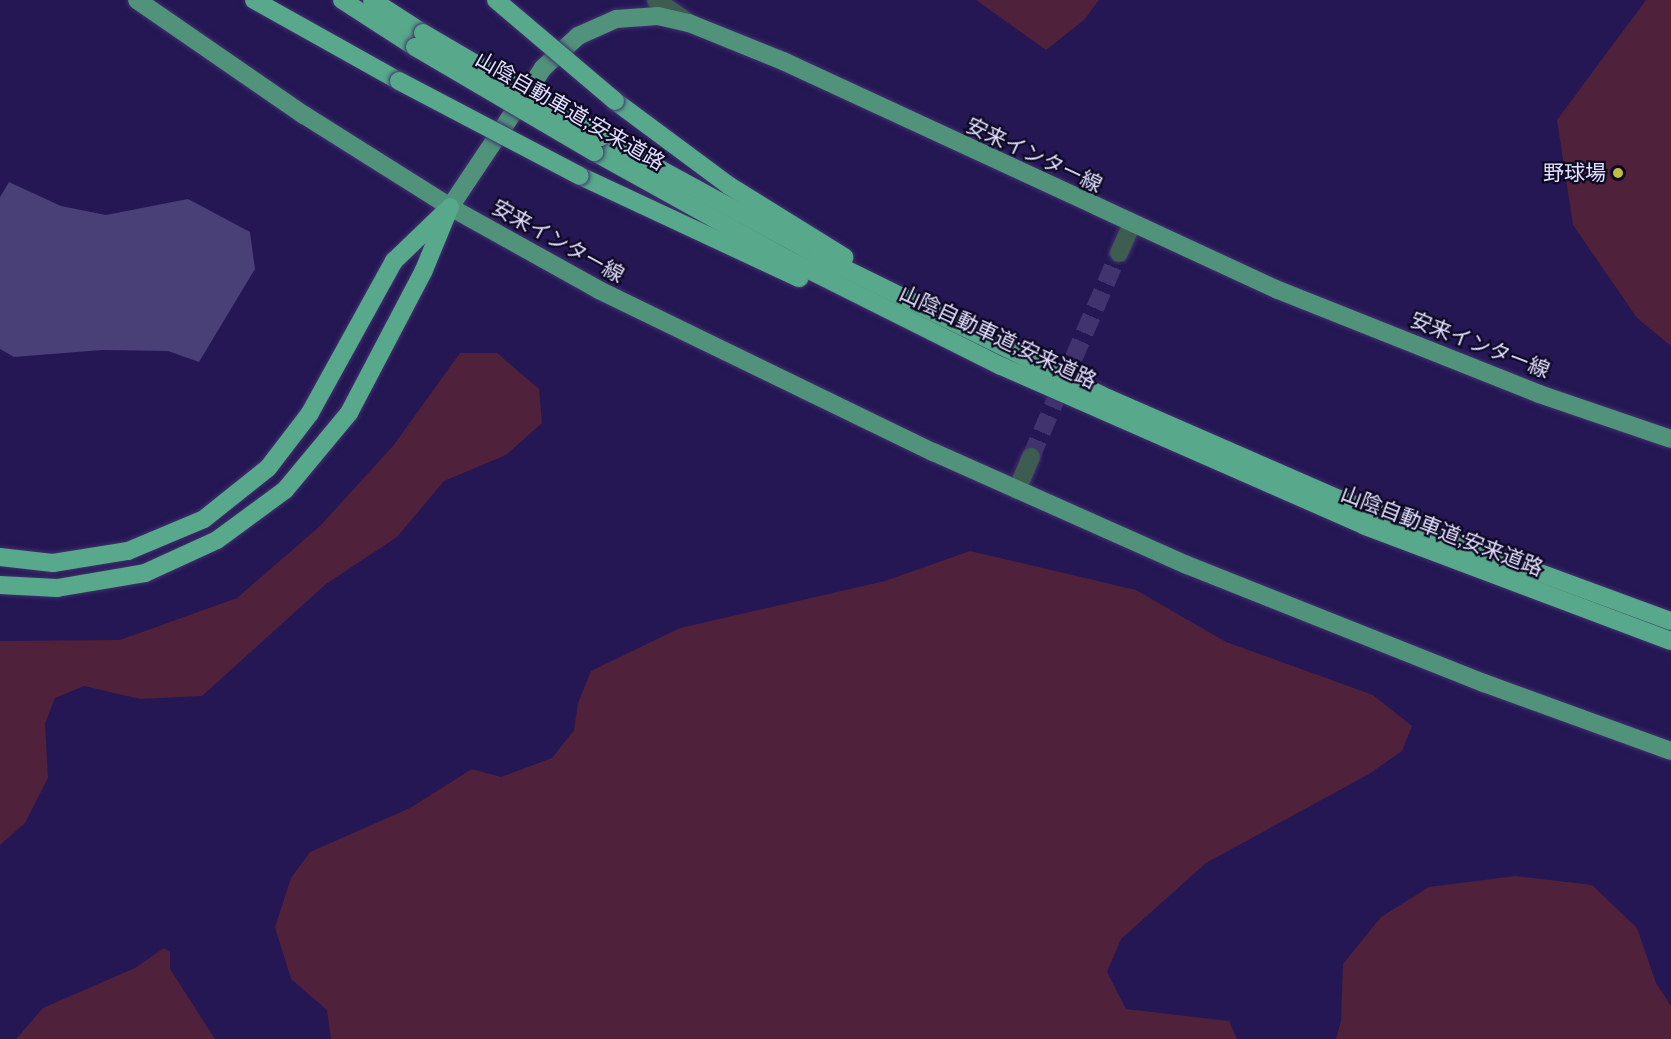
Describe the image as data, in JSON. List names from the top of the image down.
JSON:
{
  "streets": {
    "highway": ["山陰自動車道;安来道路"],
    "main road": ["安来インター線"]
  },
  "places": ["野球場"]
}
